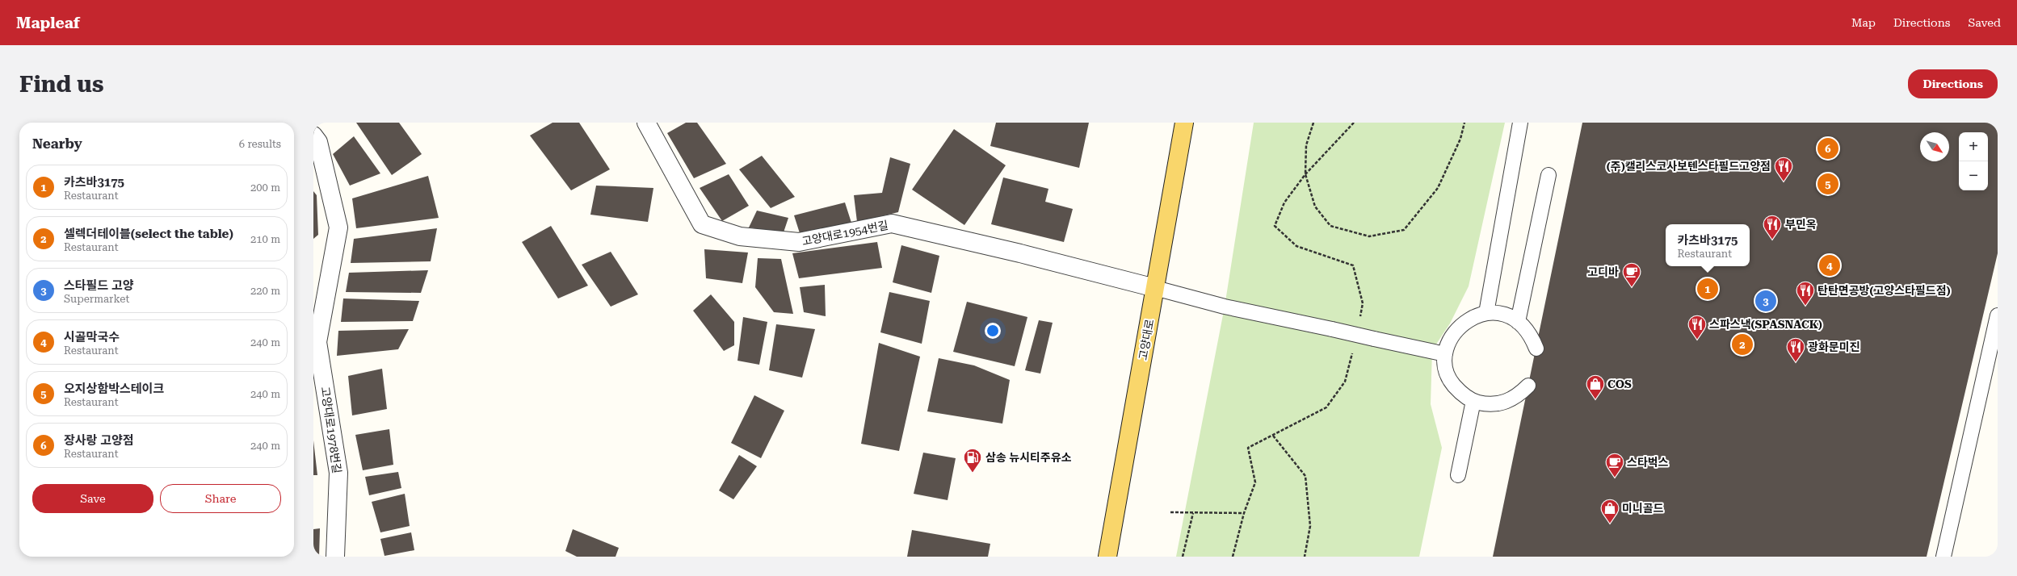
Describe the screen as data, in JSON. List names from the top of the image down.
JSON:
{
  "streets": {
    "main road": ["고양대로"],
    "street": ["고양대로1954번길", "고양대로1978번길"]
  },
  "crossings": [
    ["고양대로1954번길", "고양대로"]
  ],
  "places": {
    "restaurant": [
      "(주)캘리스코사보텐스타필드고양점",
      "부민옥",
      "탄탄면공방(고양스타필드점)",
      "스파스낵(SPASNACK)",
      "광화문미진"
    ],
    "cafe": ["고디바", "스타벅스"],
    "shop": ["COS", "미니골드"],
    "fuel station": ["삼송 뉴시티주유소"]
  },
  "north": "bottom right",
  "page": {
    "header": "Mapleaf",
    "nav": ["Map", "Directions", "Saved"],
    "buttons": [
      "Directions",
      ["Save", "Share"]
    ],
    "title": "Find us",
    "heading": ["Nearby", "6 results"],
    "map_buttons": ["+", "−"],
    "pins": [
      "6",
      "5",
      "4",
      "1",
      "3",
      "2"
    ],
    "list": [
      {
        "mark": "1",
        "name": "카츠바3175",
        "note": "Restaurant",
        "value": "200 m"
      },
      {
        "mark": "2",
        "name": "셀렉더테이블(select the table)",
        "note": "Restaurant",
        "value": "210 m"
      },
      {
        "mark": "3",
        "name": "스타필드 고양",
        "note": "Supermarket",
        "value": "220 m"
      },
      {
        "mark": "4",
        "name": "시골막국수",
        "note": "Restaurant",
        "value": "240 m"
      },
      {
        "mark": "5",
        "name": "오지상함박스테이크",
        "note": "Restaurant",
        "value": "240 m"
      },
      {
        "mark": "6",
        "name": "장사랑 고양점",
        "note": "Restaurant",
        "value": "240 m"
      }
    ],
    "popup": ["카츠바3175", "Restaurant"]
  }
}
